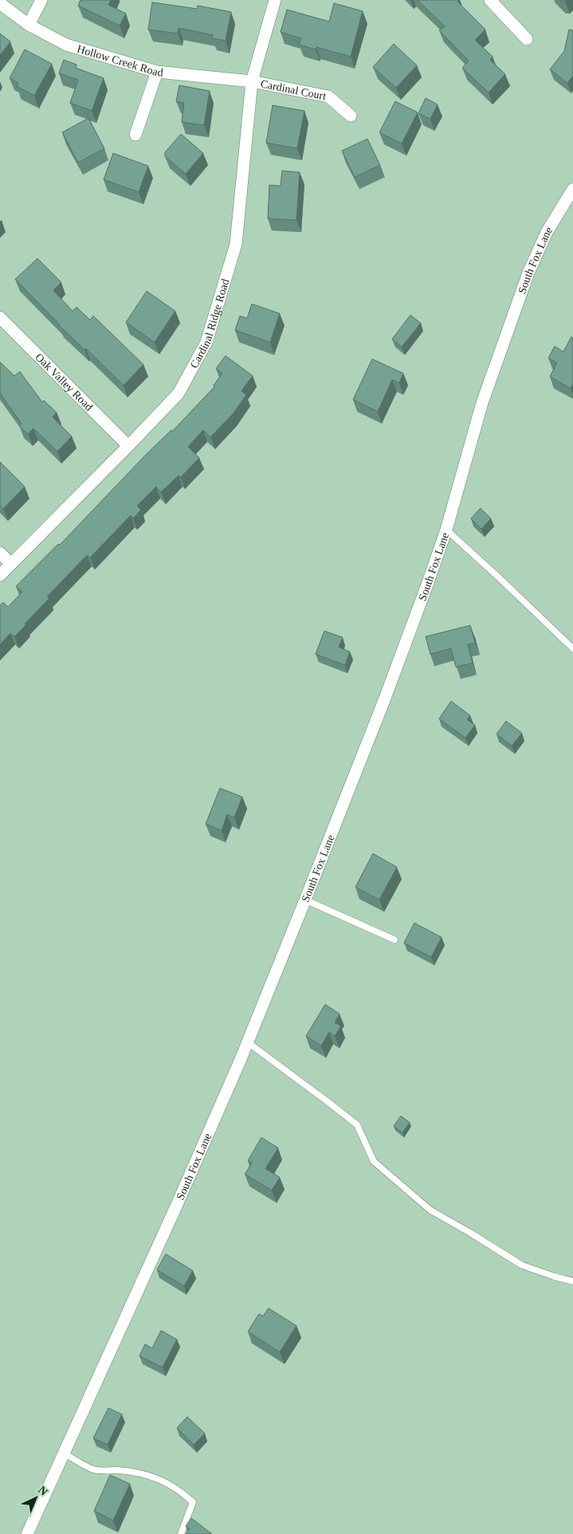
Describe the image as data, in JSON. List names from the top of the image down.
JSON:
{
  "streets": {
    "street": [
      "Hollow Creek Road",
      "Cardinal Court",
      "South Fox Lane",
      "Cardinal Ridge Road",
      "Oak Valley Road"
    ]
  },
  "crossings": [
    ["Hollow Creek Road", "Cardinal Court"],
    ["Hollow Creek Road", "Cardinal Ridge Road"],
    ["Cardinal Court", "Cardinal Ridge Road"],
    ["Cardinal Ridge Road", "Oak Valley Road"]
  ],
  "north": "top right"
}
